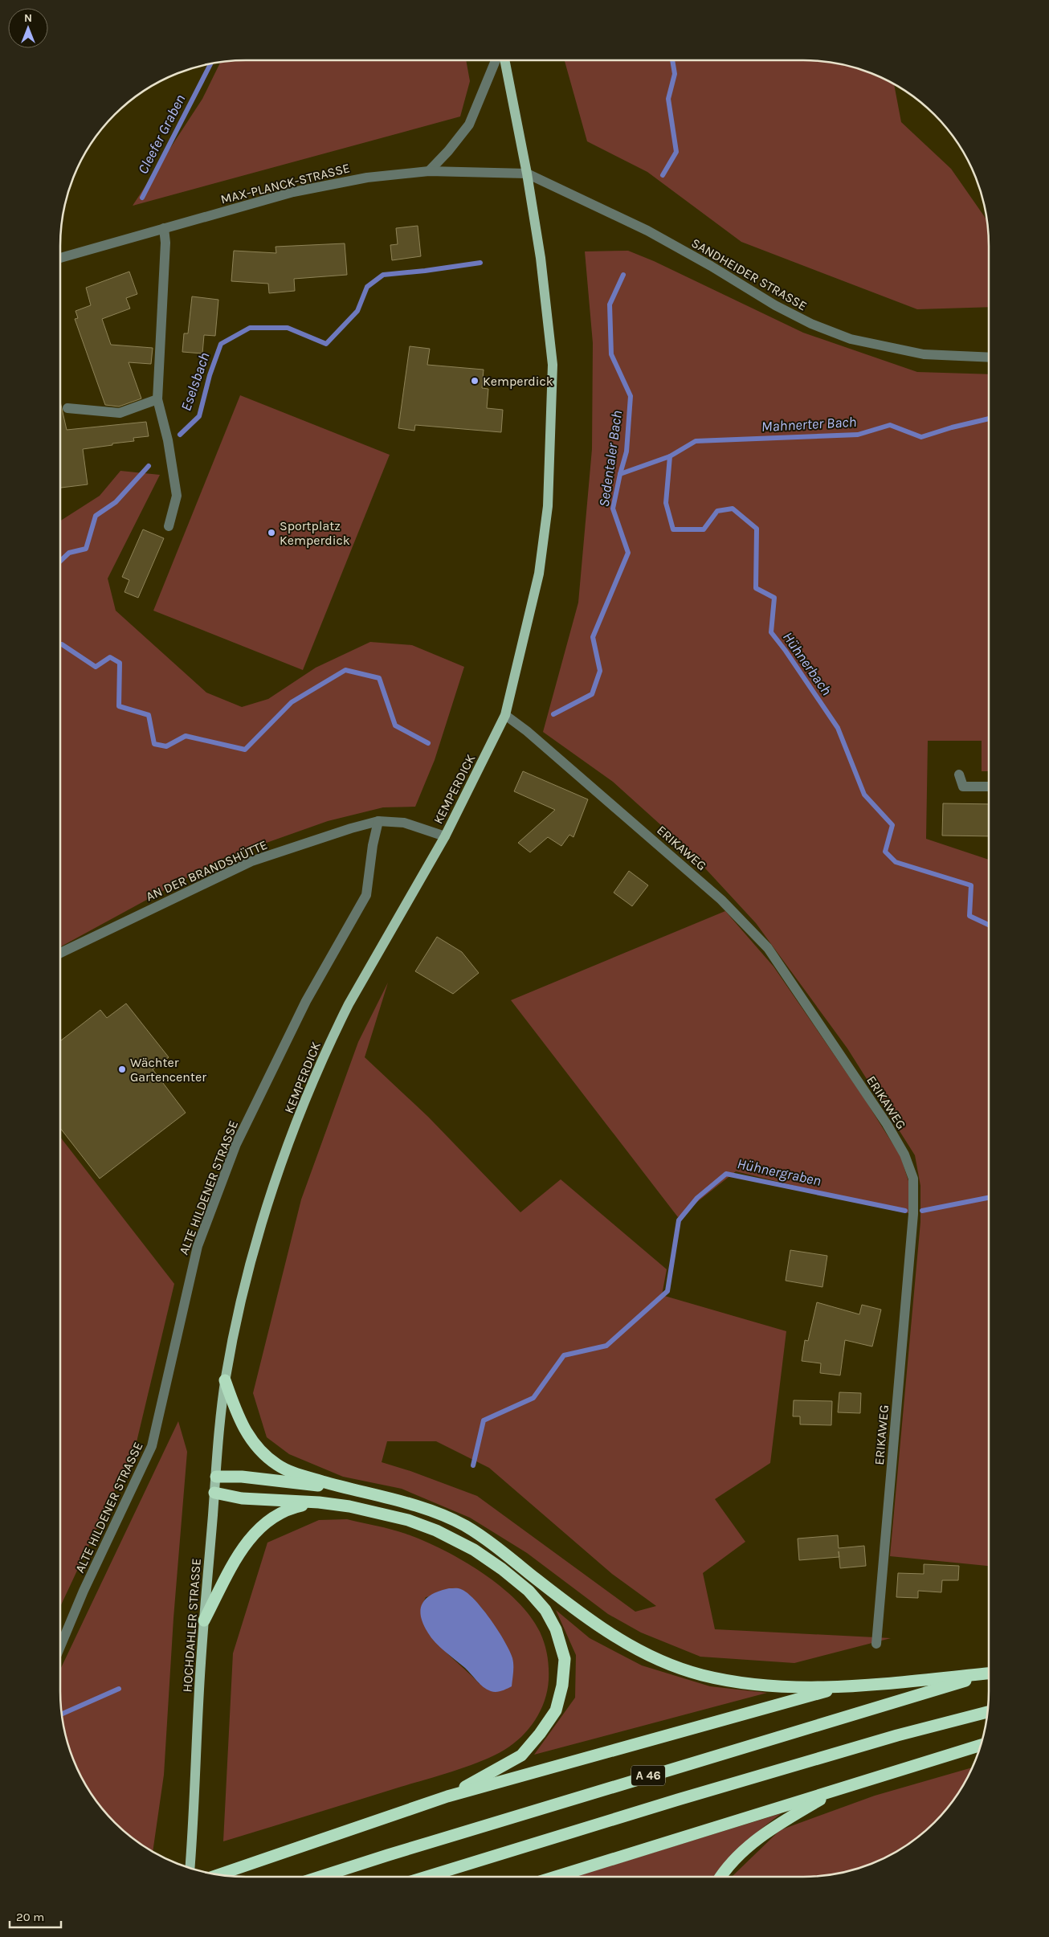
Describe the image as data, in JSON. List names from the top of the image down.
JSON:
{
  "streets": {
    "highway": ["A 46"],
    "main road": ["KEMPERDICK", "HOCHDAHLER STRASSE"],
    "street": [
      "MAX-PLANCK-STRASSE",
      "SANDHEIDER STRASSE",
      "ERIKAWEG",
      "AN DER BRANDSHÜTTE",
      "ALTE HILDENER STRASSE"
    ]
  },
  "crossings": [
    ["MAX-PLANCK-STRASSE", "SANDHEIDER STRASSE"],
    ["MAX-PLANCK-STRASSE", "KEMPERDICK"],
    ["SANDHEIDER STRASSE", "KEMPERDICK"],
    ["KEMPERDICK", "ERIKAWEG"],
    ["KEMPERDICK", "AN DER BRANDSHÜTTE"],
    ["KEMPERDICK", "HOCHDAHLER STRASSE"],
    ["AN DER BRANDSHÜTTE", "ALTE HILDENER STRASSE"]
  ],
  "water": [
    "Cleefer Graben",
    "Eselsbach",
    "Mahnerter Bach",
    "Sedentaler Bach",
    "Hühnerbach",
    "Hühnergraben"
  ],
  "places": ["Kemperdick", "Sportplatz Kemperdick", "Wächter Gartencenter"],
  "scale_bar": "20 m",
  "north": "top"
}
